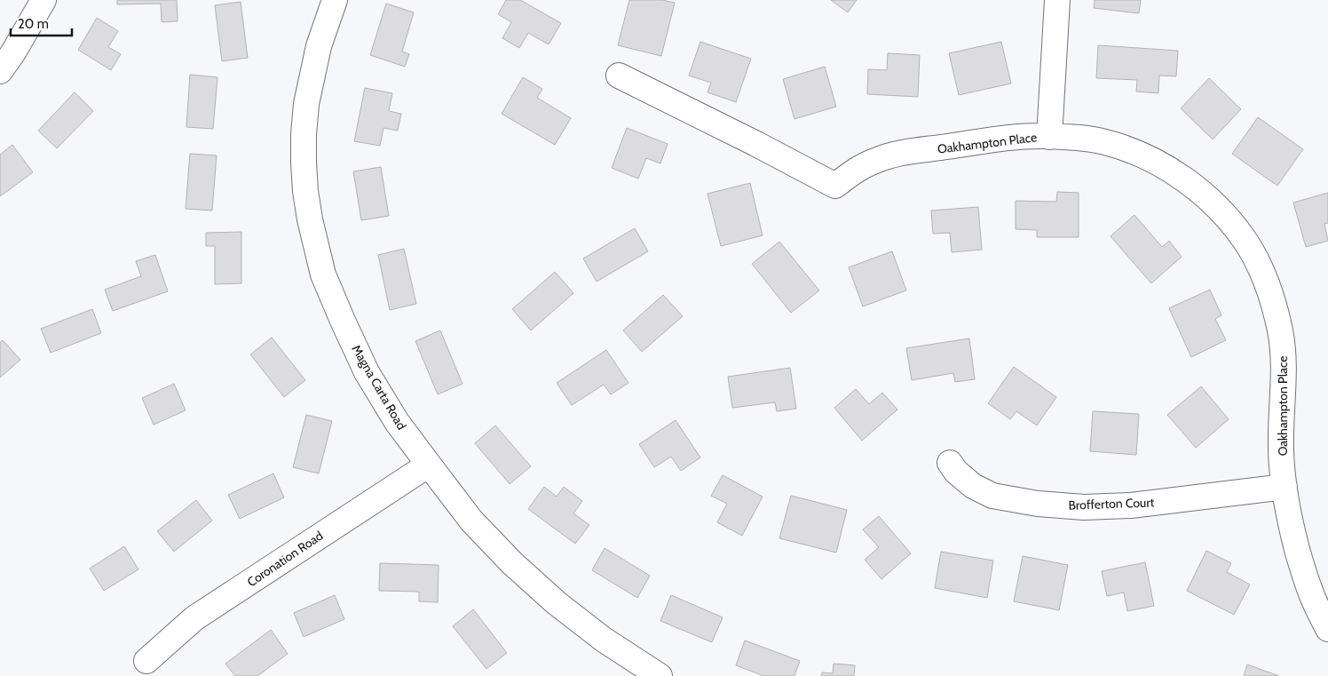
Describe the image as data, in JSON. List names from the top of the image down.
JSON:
{
  "streets": {
    "street": [
      "Oakhampton Place",
      "Magna Carta Road",
      "Brofferton Court",
      "Coronation Road"
    ]
  },
  "crossings": [
    ["Oakhampton Place", "Brofferton Court"],
    ["Magna Carta Road", "Coronation Road"]
  ],
  "scale_bar": "20 m"
}
